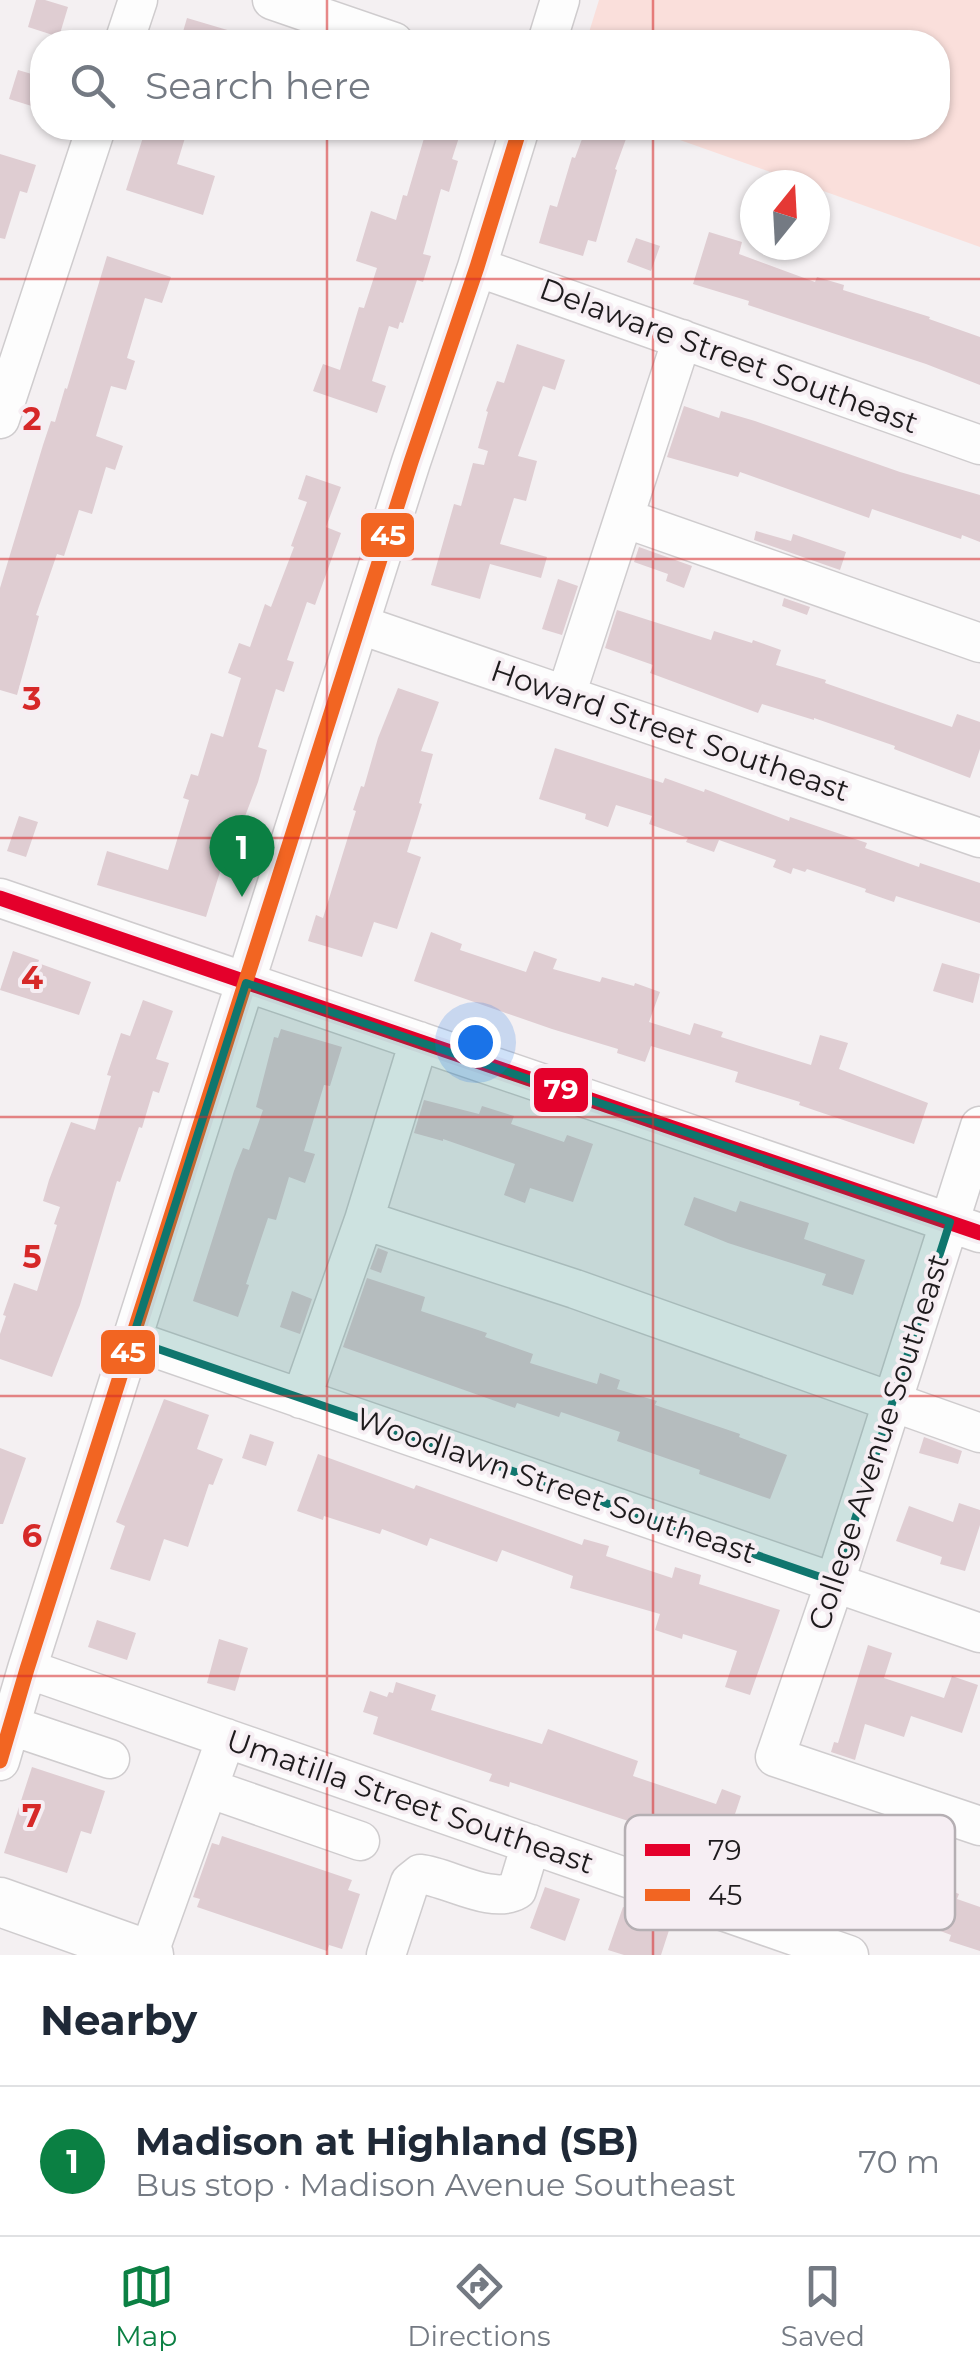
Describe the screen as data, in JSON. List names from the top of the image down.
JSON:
{
  "streets": {
    "street": [
      "Delaware Street Southeast",
      "Howard Street Southeast",
      "College Avenue Southeast",
      "Woodlawn Street Southeast",
      "Umatilla Street Southeast"
    ]
  },
  "crossings": [
    ["College Avenue Southeast", "Woodlawn Street Southeast"]
  ],
  "lines": ["transit line 45", "transit line 79"],
  "legend": ["79", "45"],
  "north": "top",
  "page": {
    "search": "Search here",
    "pins": "1",
    "heading": "Nearby",
    "list": [
      {
        "mark": "1",
        "name": "Madison at Highland (SB)",
        "note": "Bus stop · Madison Avenue Southeast",
        "value": "70 m"
      }
    ],
    "nav": ["Map", "Directions", "Saved"]
  },
  "grid": {
    "rows": [
      "2",
      "3",
      "4",
      "5",
      "6",
      "7"
    ]
  }
}
